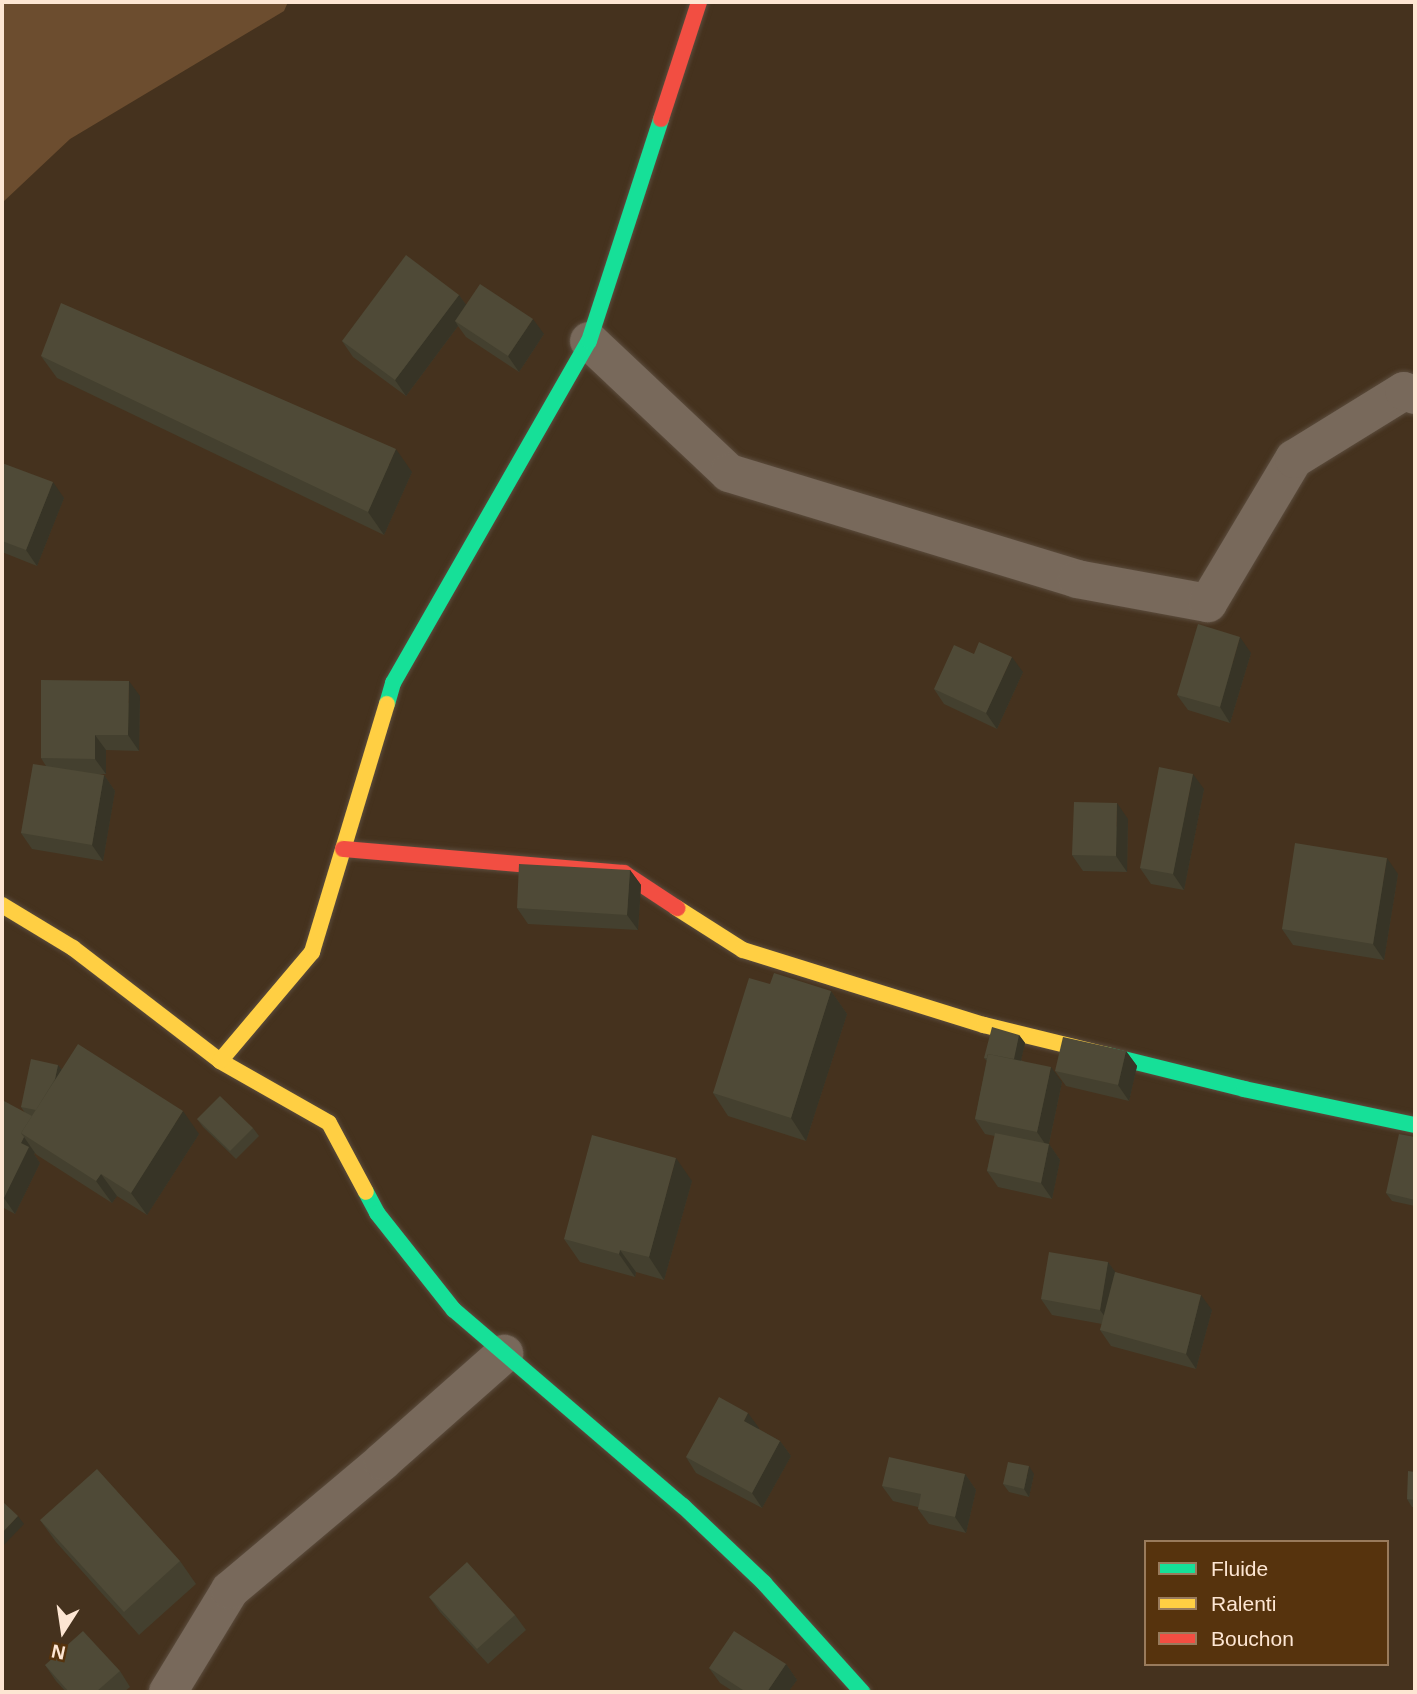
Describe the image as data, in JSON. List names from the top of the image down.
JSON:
{
  "legend": ["Fluide", "Ralenti", "Bouchon"],
  "north": "bottom"
}
